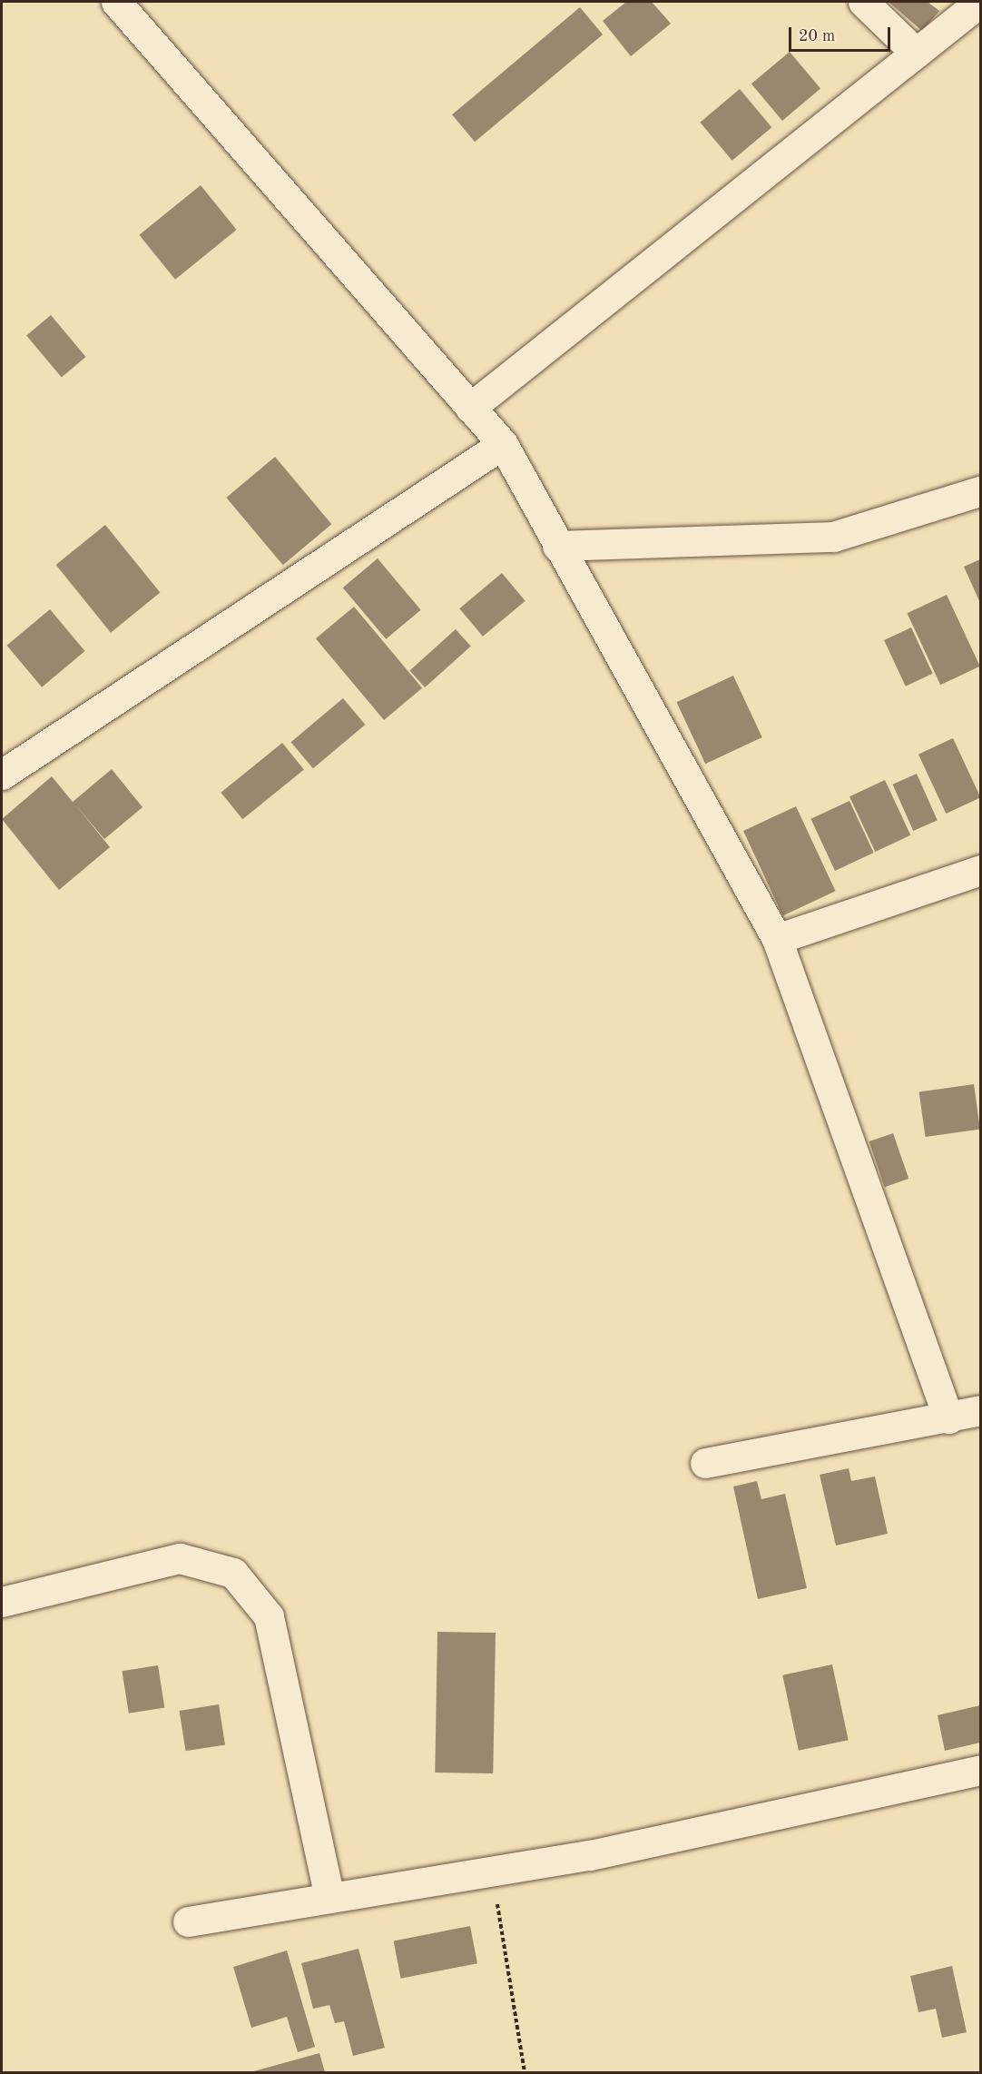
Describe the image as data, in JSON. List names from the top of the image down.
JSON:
{
  "scale_bar": "20 m"
}
